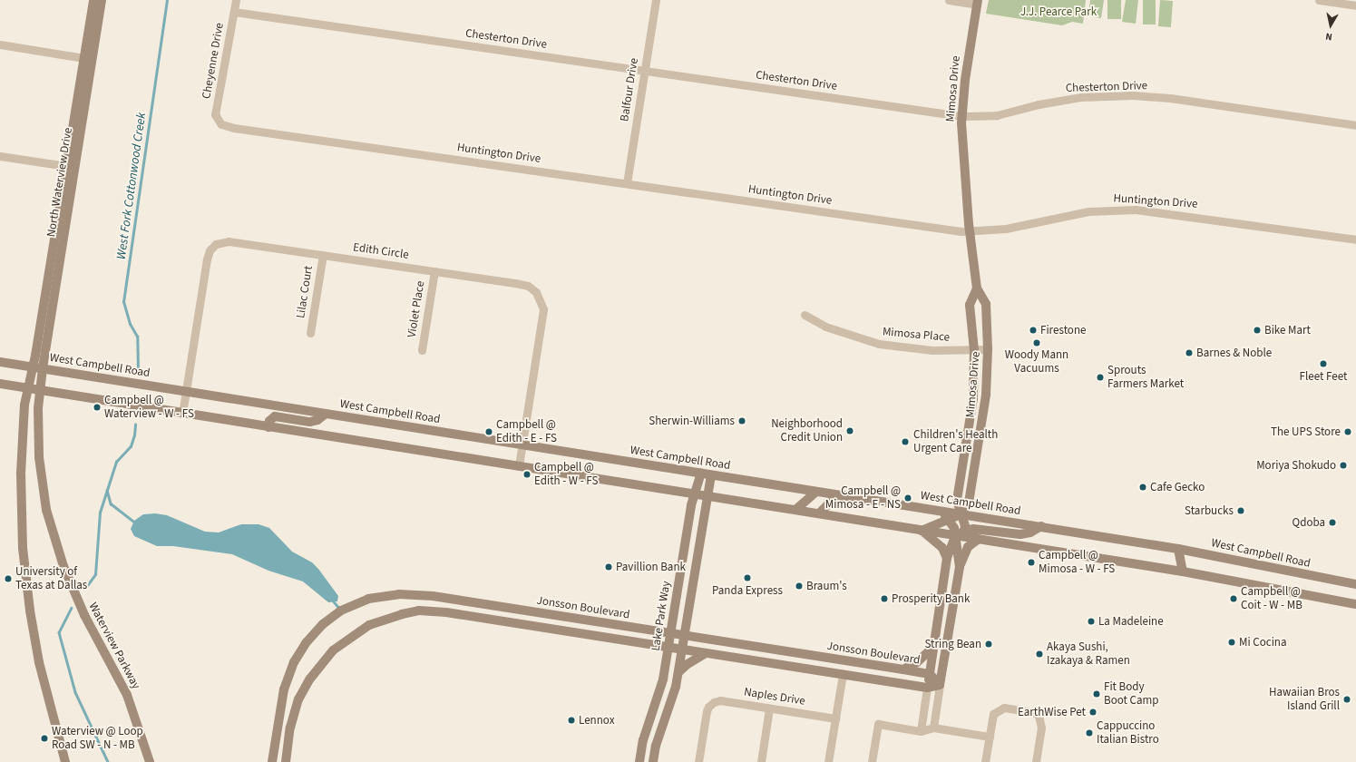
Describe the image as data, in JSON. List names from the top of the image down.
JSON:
{
  "streets": {
    "main road": [
      "Mimosa Drive",
      "North Waterview Drive",
      "West Campbell Road",
      "Jonsson Boulevard",
      "Lake Park Way",
      "Waterview Parkway"
    ],
    "street": [
      "Chesterton Drive",
      "Cheyenne Drive",
      "Balfour Drive",
      "Huntington Drive",
      "Edith Circle",
      "Lilac Court",
      "Violet Place",
      "Mimosa Place",
      "Naples Drive"
    ]
  },
  "crossings": [
    ["Chesterton Drive", "Cheyenne Drive"],
    ["Chesterton Drive", "Mimosa Drive"],
    ["Chesterton Drive", "Balfour Drive"],
    ["Cheyenne Drive", "Huntington Drive"],
    ["Mimosa Drive", "Huntington Drive"],
    ["Mimosa Drive", "Mimosa Place"],
    ["Mimosa Drive", "West Campbell Road"],
    ["Balfour Drive", "Huntington Drive"],
    ["North Waterview Drive", "West Campbell Road"],
    ["North Waterview Drive", "Waterview Parkway"],
    ["Edith Circle", "Lilac Court"],
    ["Edith Circle", "Violet Place"],
    ["Edith Circle", "West Campbell Road"],
    ["West Campbell Road", "Lake Park Way"],
    ["West Campbell Road", "Waterview Parkway"],
    ["Jonsson Boulevard", "Lake Park Way"]
  ],
  "water": ["West Fork Cottonwood Creek"],
  "parks": ["J.J. Pearce Park"],
  "places": [
    "Firestone",
    "Bike Mart",
    "Woody Mann Vacuums",
    "Barnes & Noble",
    "Fleet Feet",
    "Sprouts Farmers Market",
    "Campbell @ Waterview - W - FS",
    "Sherwin-Williams",
    "Neighborhood Credit Union",
    "Campbell @ Edith - E - FS",
    "The UPS Store",
    "Children's Health Urgent Care",
    "Moriya Shokudo",
    "Campbell @ Edith - W - FS",
    "Cafe Gecko",
    "Campbell @ Mimosa - E - NS",
    "Starbucks",
    "Qdoba",
    "Campbell @ Mimosa - W - FS",
    "Pavillion Bank",
    "Panda Express",
    "University of Texas at Dallas",
    "Braum's",
    "Prosperity Bank",
    "Campbell @ Coit - W - MB",
    "La Madeleine",
    "Mi Cocina",
    "String Bean",
    "Akaya Sushi, Izakaya & Ramen",
    "Fit Body Boot Camp",
    "Hawaiian Bros Island Grill",
    "EarthWise Pet",
    "Lennox",
    "Cappuccino Italian Bistro",
    "Waterview @ Loop Road SW - N - MB"
  ],
  "north": "bottom"
}
